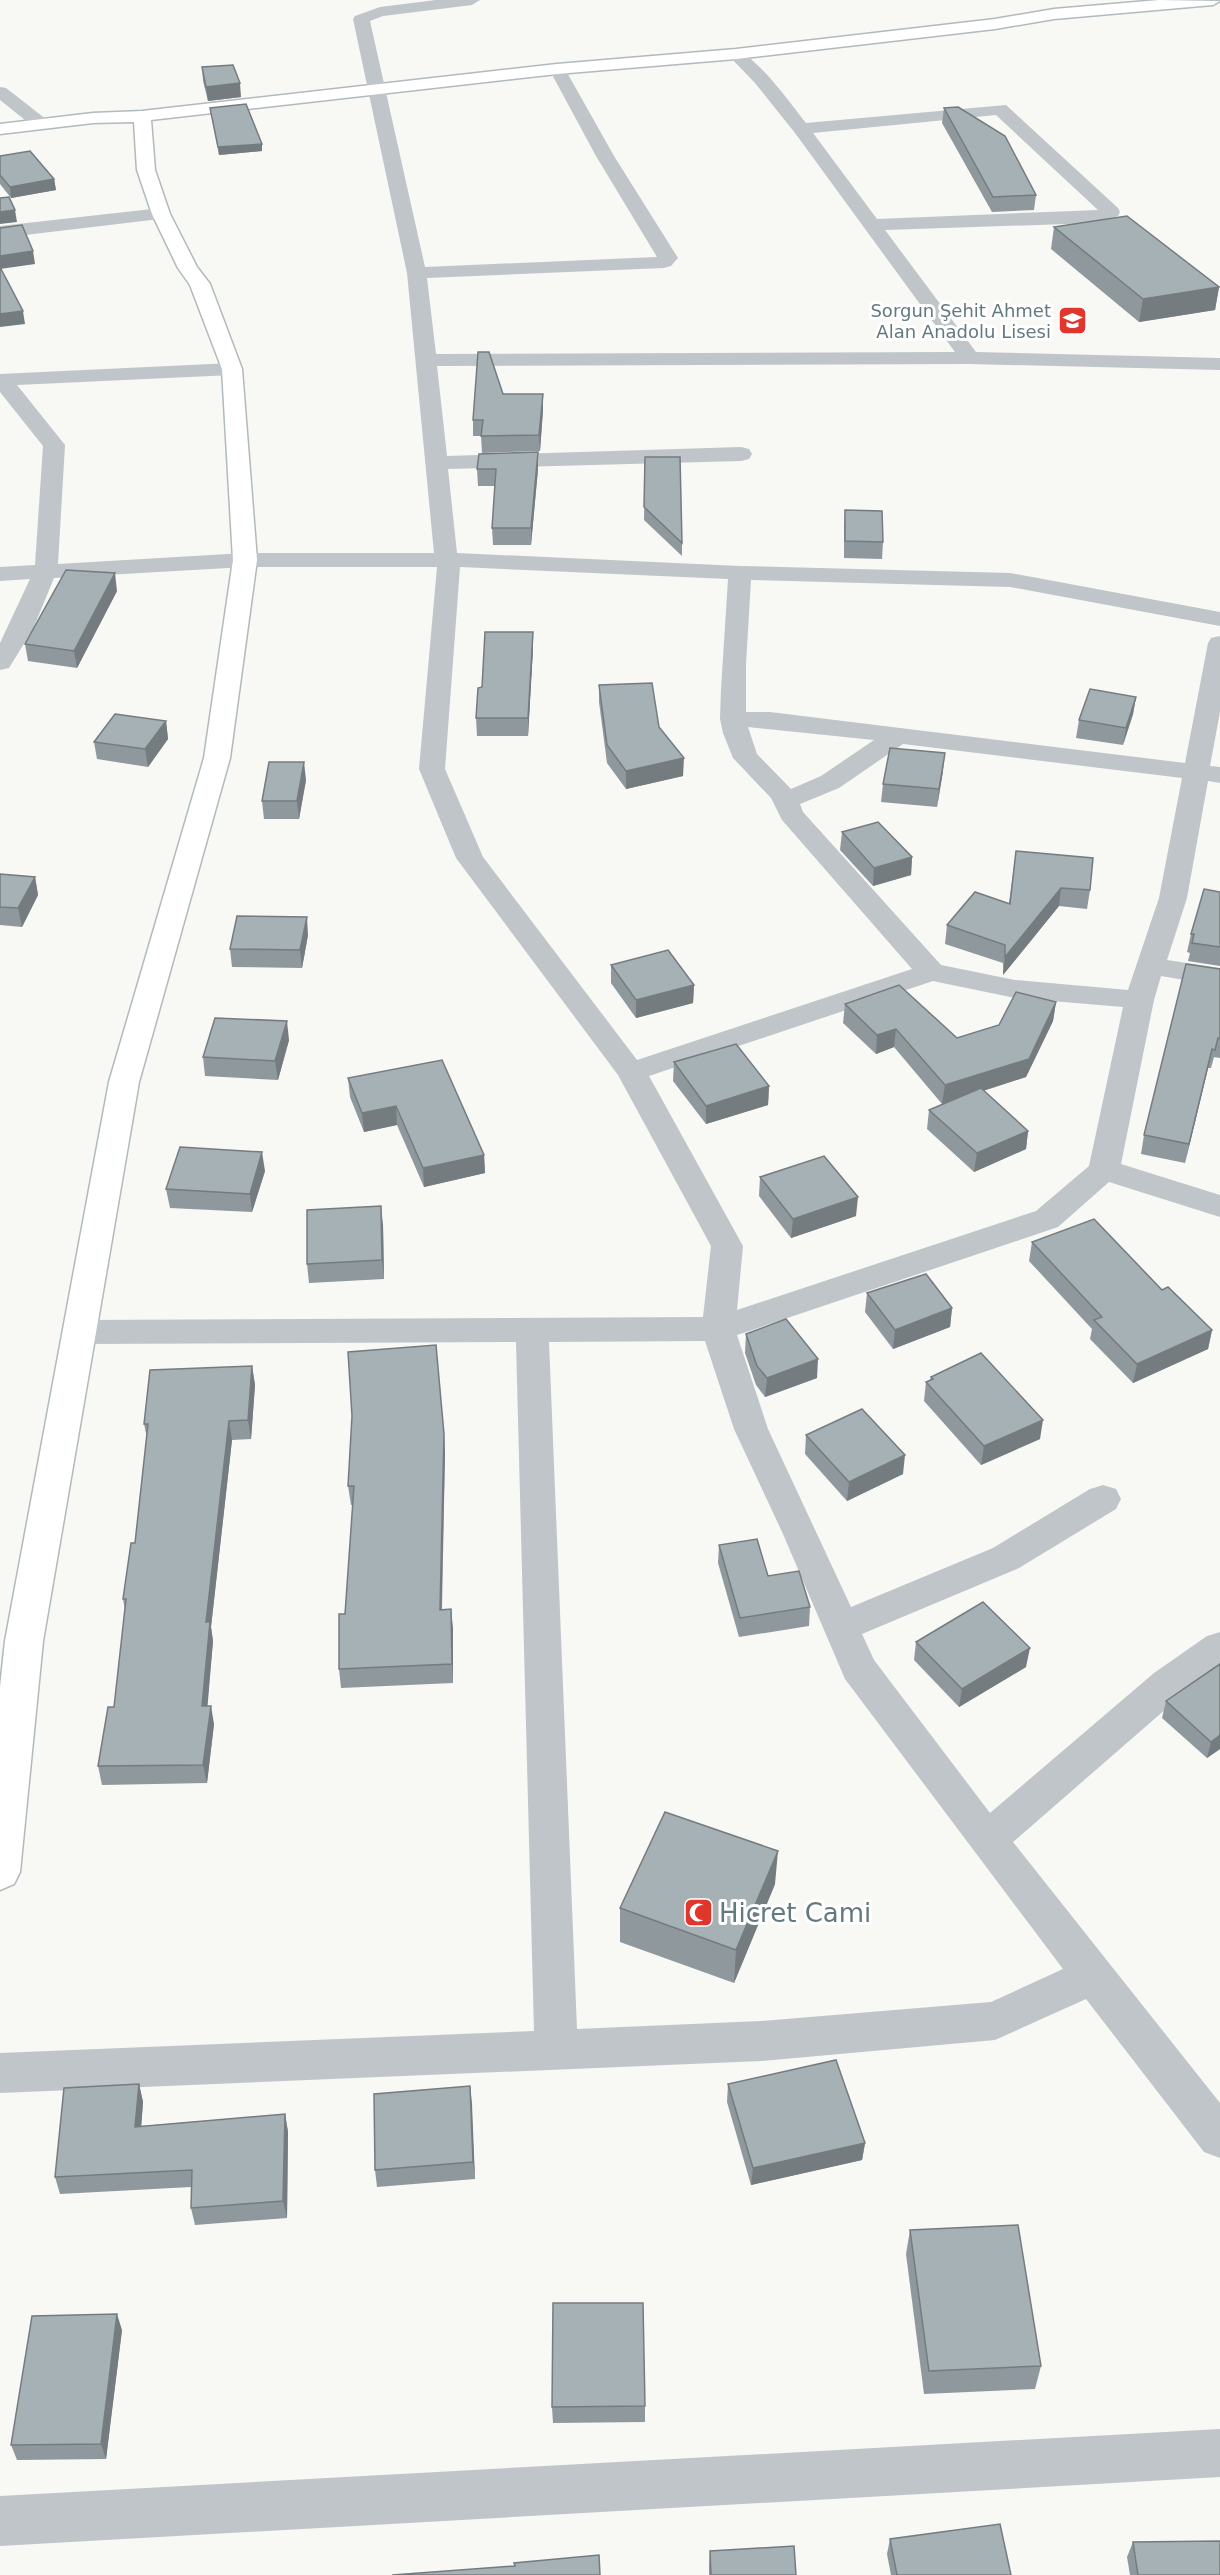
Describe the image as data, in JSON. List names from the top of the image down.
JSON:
{
  "places": {
    "school or university": ["Sorgun Şehit Ahmet Alan Anadolu Lisesi"],
    "mosque": ["Hicret Cami"]
  }
}
